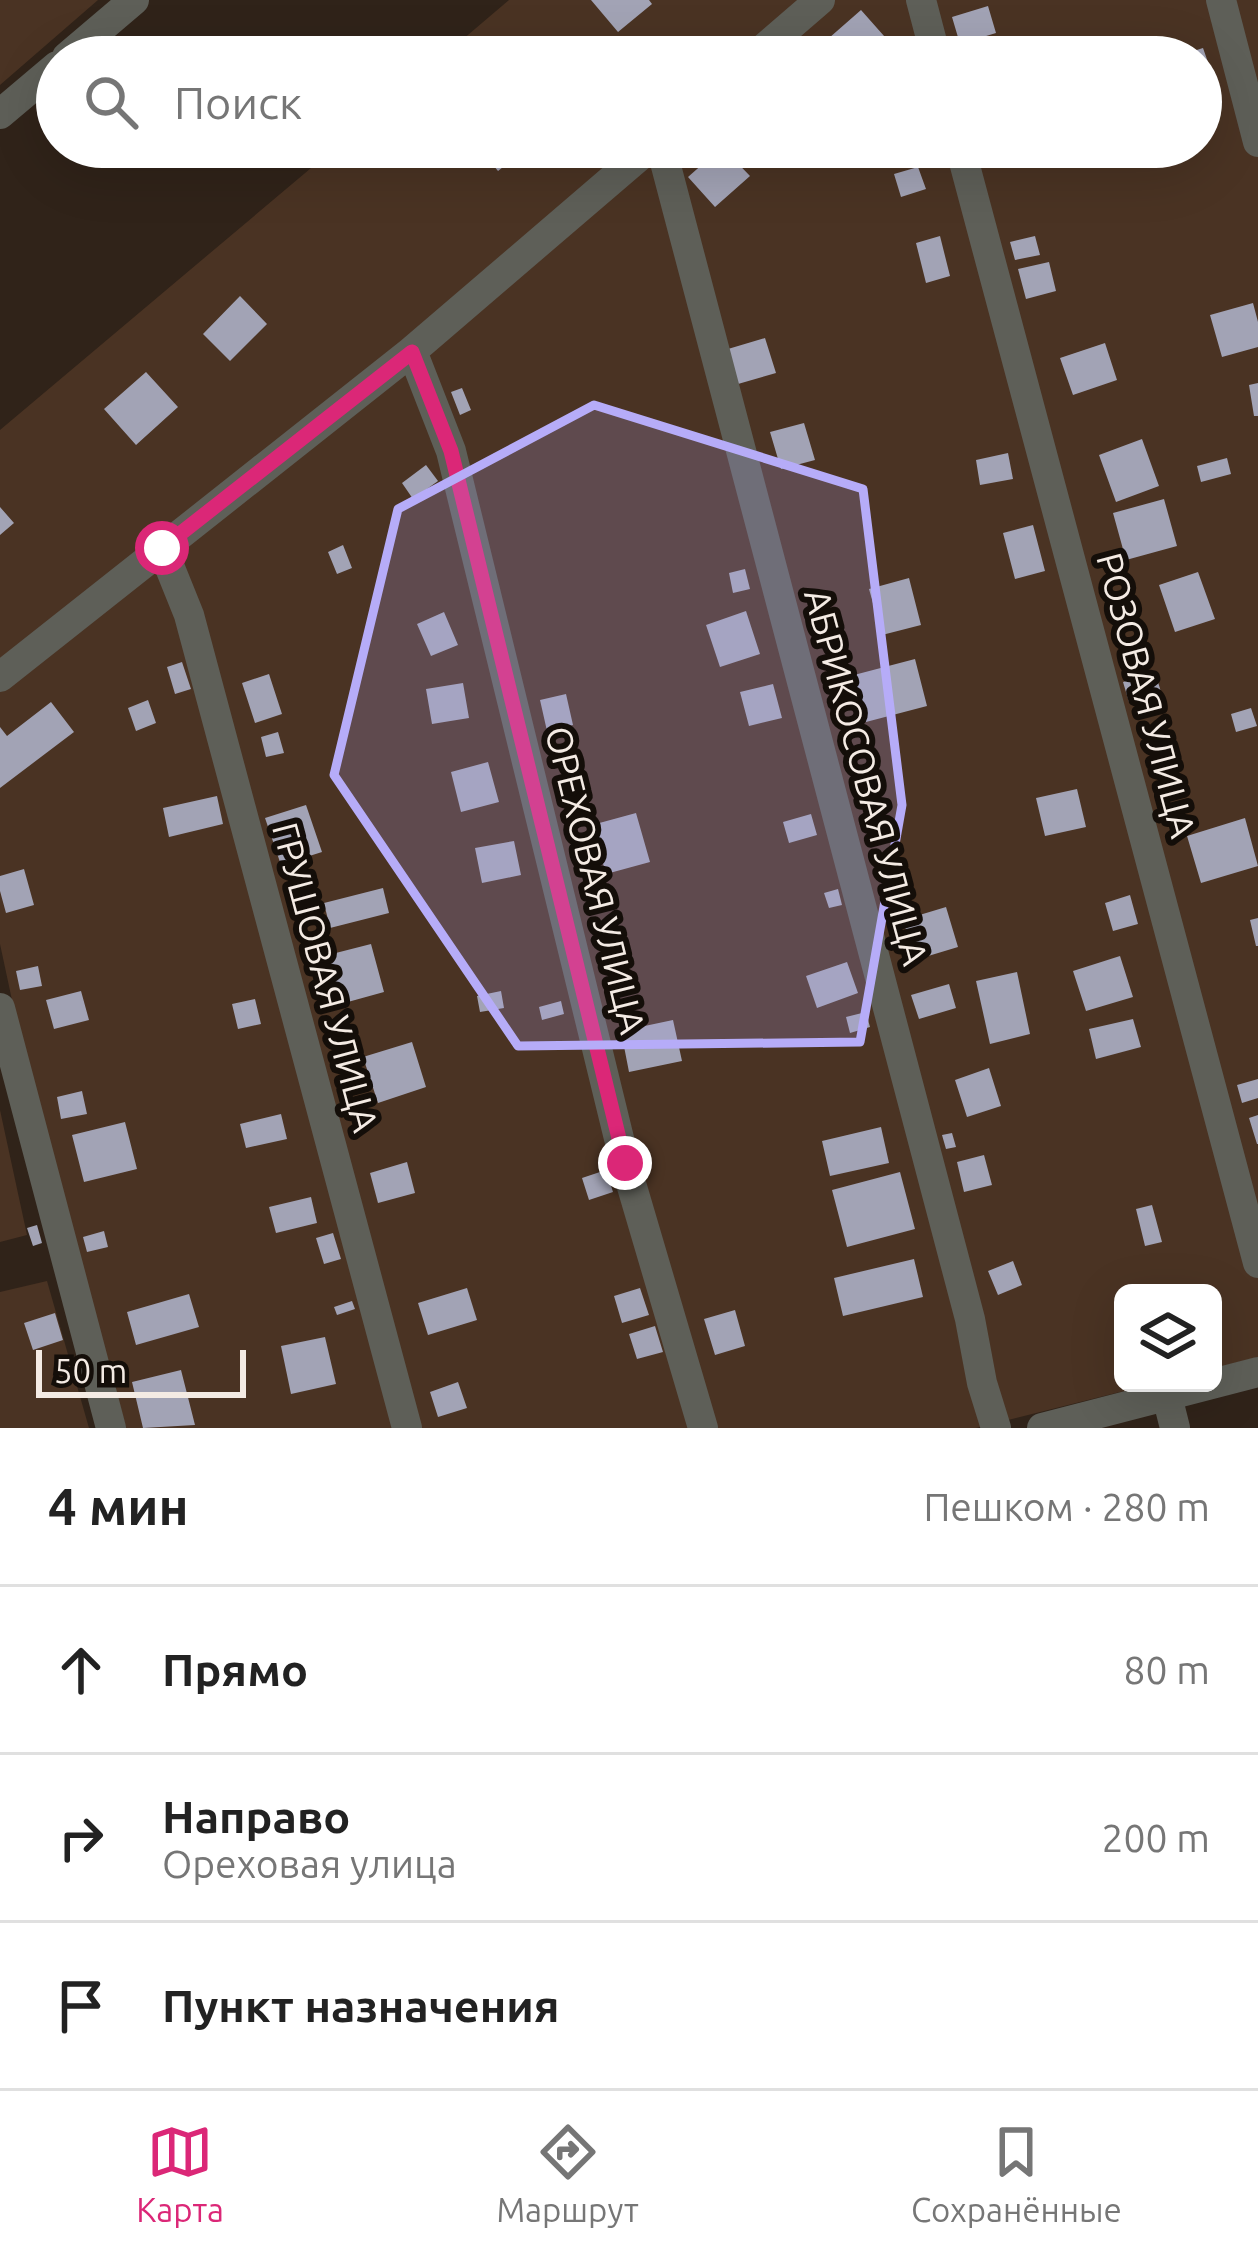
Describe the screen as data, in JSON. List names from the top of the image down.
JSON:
{
  "streets": {
    "street": [
      "РОЗОВАЯ УЛИЦА",
      "АБРИКОСОВАЯ УЛИЦА",
      "ОРЕХОВАЯ УЛИЦА",
      "ГРУШОВАЯ УЛИЦА"
    ]
  },
  "scale_bar": "50 m",
  "page": {
    "search": "Поиск",
    "scale": "50 m",
    "heading": ["4 мин", "Пешком · 280 m"],
    "list": [
      ["Прямо", "80 m"],
      ["Направо", "Ореховая улица", "200 m"],
      "Пункт назначения"
    ],
    "nav": ["Карта", "Маршрут", "Сохранённые"]
  }
}
